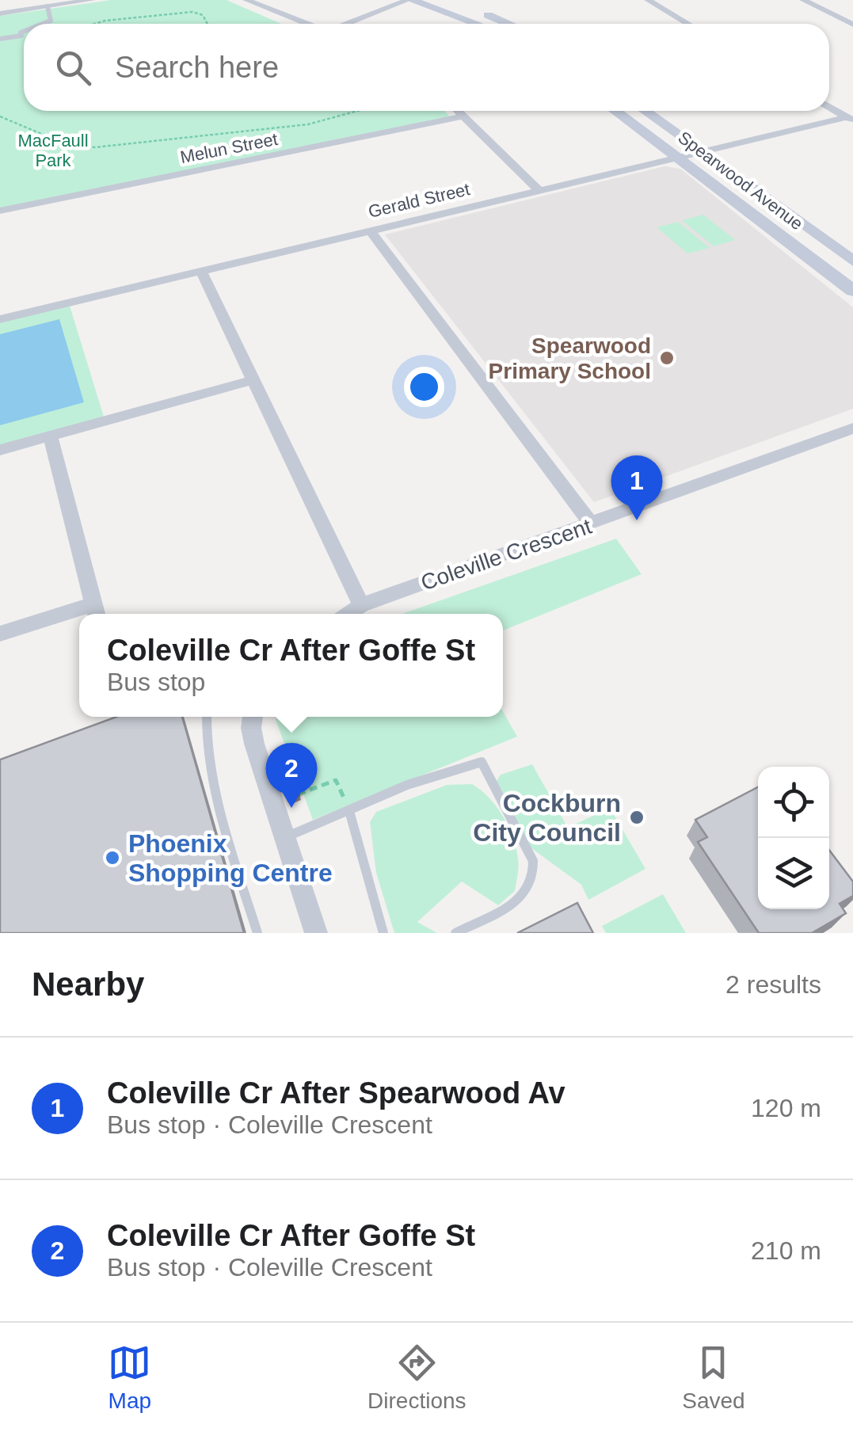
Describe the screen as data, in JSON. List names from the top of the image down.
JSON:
{
  "streets": {
    "main road": ["Spearwood Avenue"],
    "street": ["Melun Street", "Gerald Street", "Coleville Crescent"]
  },
  "crossings": [
    ["Spearwood Avenue", "Gerald Street"]
  ],
  "parks": ["MacFaull Park"],
  "places": ["Spearwood Primary School", "Cockburn City Council", "Phoenix Shopping Centre"],
  "page": {
    "search": "Search here",
    "pins": ["1", "2"],
    "popup": ["Coleville Cr After Goffe St", "Bus stop"],
    "heading": ["Nearby", "2 results"],
    "list": [
      {
        "mark": "1",
        "name": "Coleville Cr After Spearwood Av",
        "note": "Bus stop · Coleville Crescent",
        "value": "120 m"
      },
      {
        "mark": "2",
        "name": "Coleville Cr After Goffe St",
        "note": "Bus stop · Coleville Crescent",
        "value": "210 m"
      }
    ],
    "nav": ["Map", "Directions", "Saved"]
  }
}
